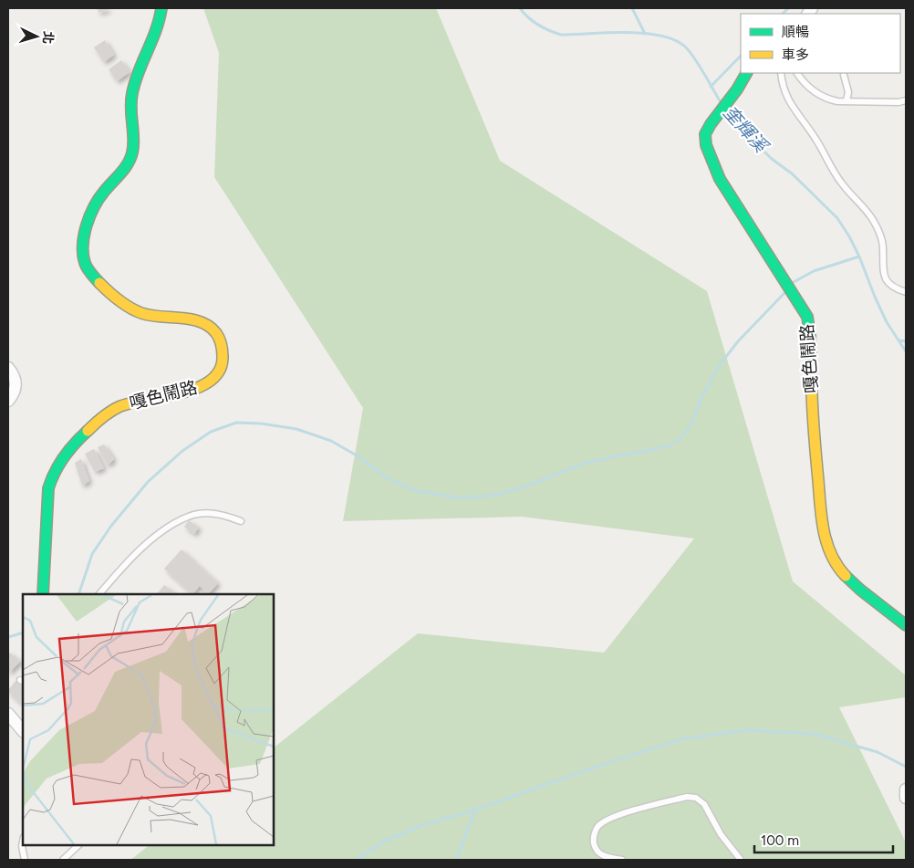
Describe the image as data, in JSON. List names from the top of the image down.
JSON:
{
  "streets": {
    "street": ["嘎色鬧路"]
  },
  "water": ["奎輝溪"],
  "legend": ["順暢", "車多"],
  "scale_bar": "100 m",
  "north": "right"
}
